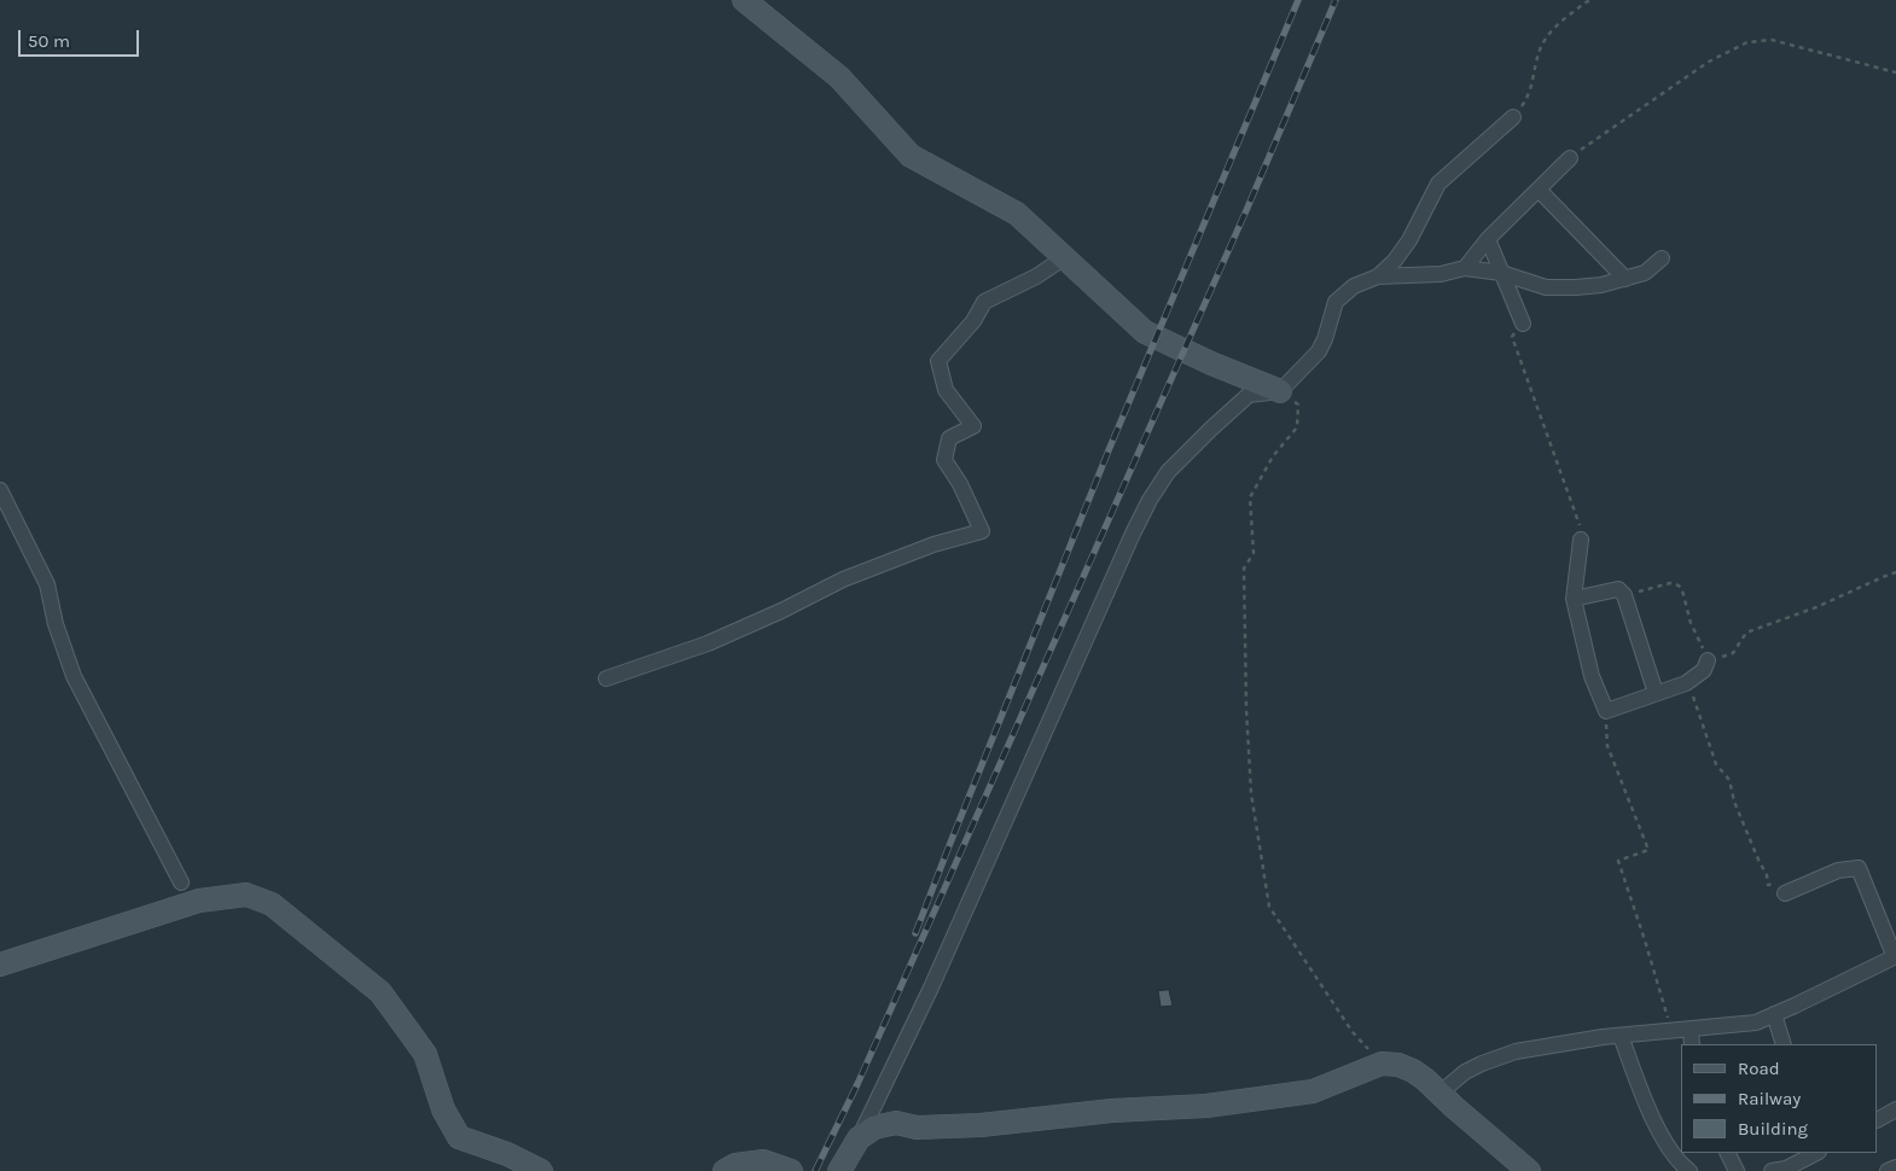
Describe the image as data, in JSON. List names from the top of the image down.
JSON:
{
  "legend": ["Road", "Railway", "Building"],
  "scale_bar": "50 m"
}
